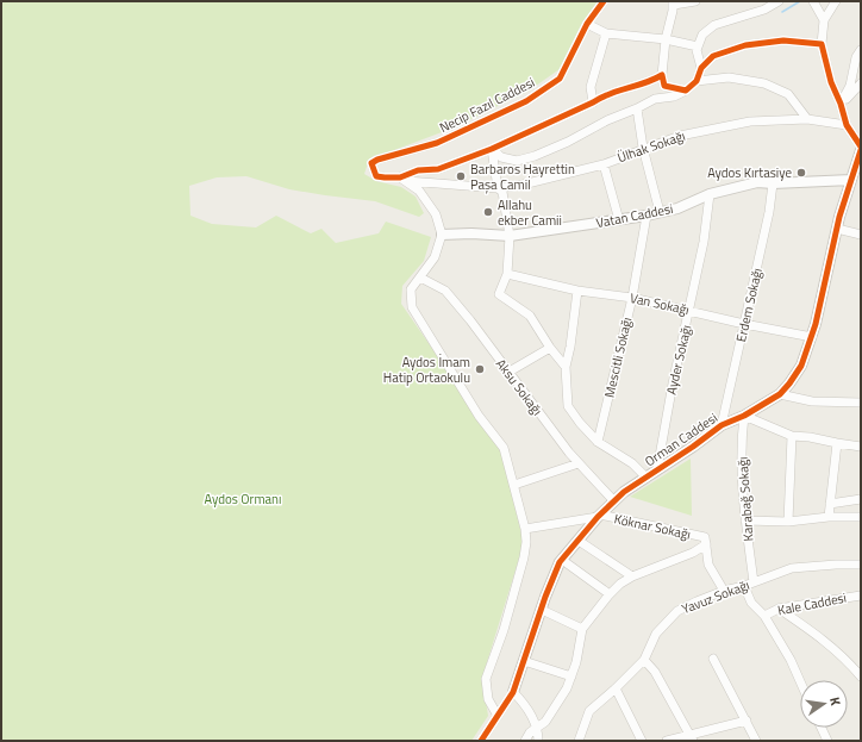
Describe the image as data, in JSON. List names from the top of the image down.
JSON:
{
  "streets": {
    "street": [
      "Necip Fazıl Caddesi",
      "Ülhak Sokağı",
      "Vatan Caddesi",
      "Van Sokağı",
      "Erdem Sokağı",
      "Mescitli Sokağı",
      "Ayder Sokağı",
      "Aksu Sokağı",
      "Orman Caddesi",
      "Karabağ Sokağı",
      "Köknar Sokağı",
      "Yavuz Sokağı",
      "Kale Caddesi"
    ]
  },
  "crossings": [
    ["Necip Fazıl Caddesi", "Ülhak Sokağı"],
    ["Vatan Caddesi", "Erdem Sokağı"],
    ["Vatan Caddesi", "Mescitli Sokağı"],
    ["Vatan Caddesi", "Ayder Sokağı"],
    ["Vatan Caddesi", "Orman Caddesi"],
    ["Van Sokağı", "Erdem Sokağı"],
    ["Van Sokağı", "Mescitli Sokağı"],
    ["Van Sokağı", "Ayder Sokağı"],
    ["Van Sokağı", "Orman Caddesi"],
    ["Erdem Sokağı", "Orman Caddesi"],
    ["Ayder Sokağı", "Orman Caddesi"],
    ["Aksu Sokağı", "Orman Caddesi"],
    ["Orman Caddesi", "Karabağ Sokağı"],
    ["Orman Caddesi", "Köknar Sokağı"],
    ["Karabağ Sokağı", "Yavuz Sokağı"]
  ],
  "parks": ["Aydos Ormanı"],
  "places": [
    "Aydos Kırtasiye",
    "Barbaros Hayrettin Paşa Camiİ",
    "Allahu ekber Camii",
    "Aydos İmam Hatip Ortaokulu"
  ],
  "north": "right"
}
